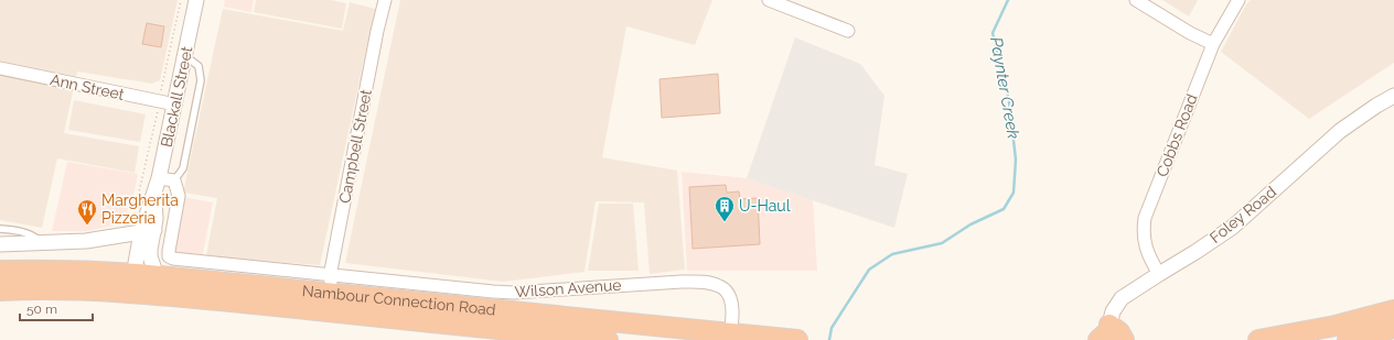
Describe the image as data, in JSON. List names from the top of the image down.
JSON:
{
  "streets": {
    "highway": ["Nambour Connection Road"],
    "street": [
      "Ann Street",
      "Blackall Street",
      "Cobbs Road",
      "Campbell Street",
      "Foley Road",
      "Wilson Avenue"
    ]
  },
  "crossings": [
    ["Ann Street", "Blackall Street"],
    ["Blackall Street", "Nambour Connection Road"],
    ["Cobbs Road", "Foley Road"],
    ["Campbell Street", "Wilson Avenue"],
    ["Campbell Street", "Nambour Connection Road"],
    ["Wilson Avenue", "Nambour Connection Road"]
  ],
  "water": ["Paynter Creek"],
  "places": {
    "building": ["U-Haul"],
    "restaurant": ["Margherita Pizzeria"]
  },
  "scale_bar": "50 m"
}
